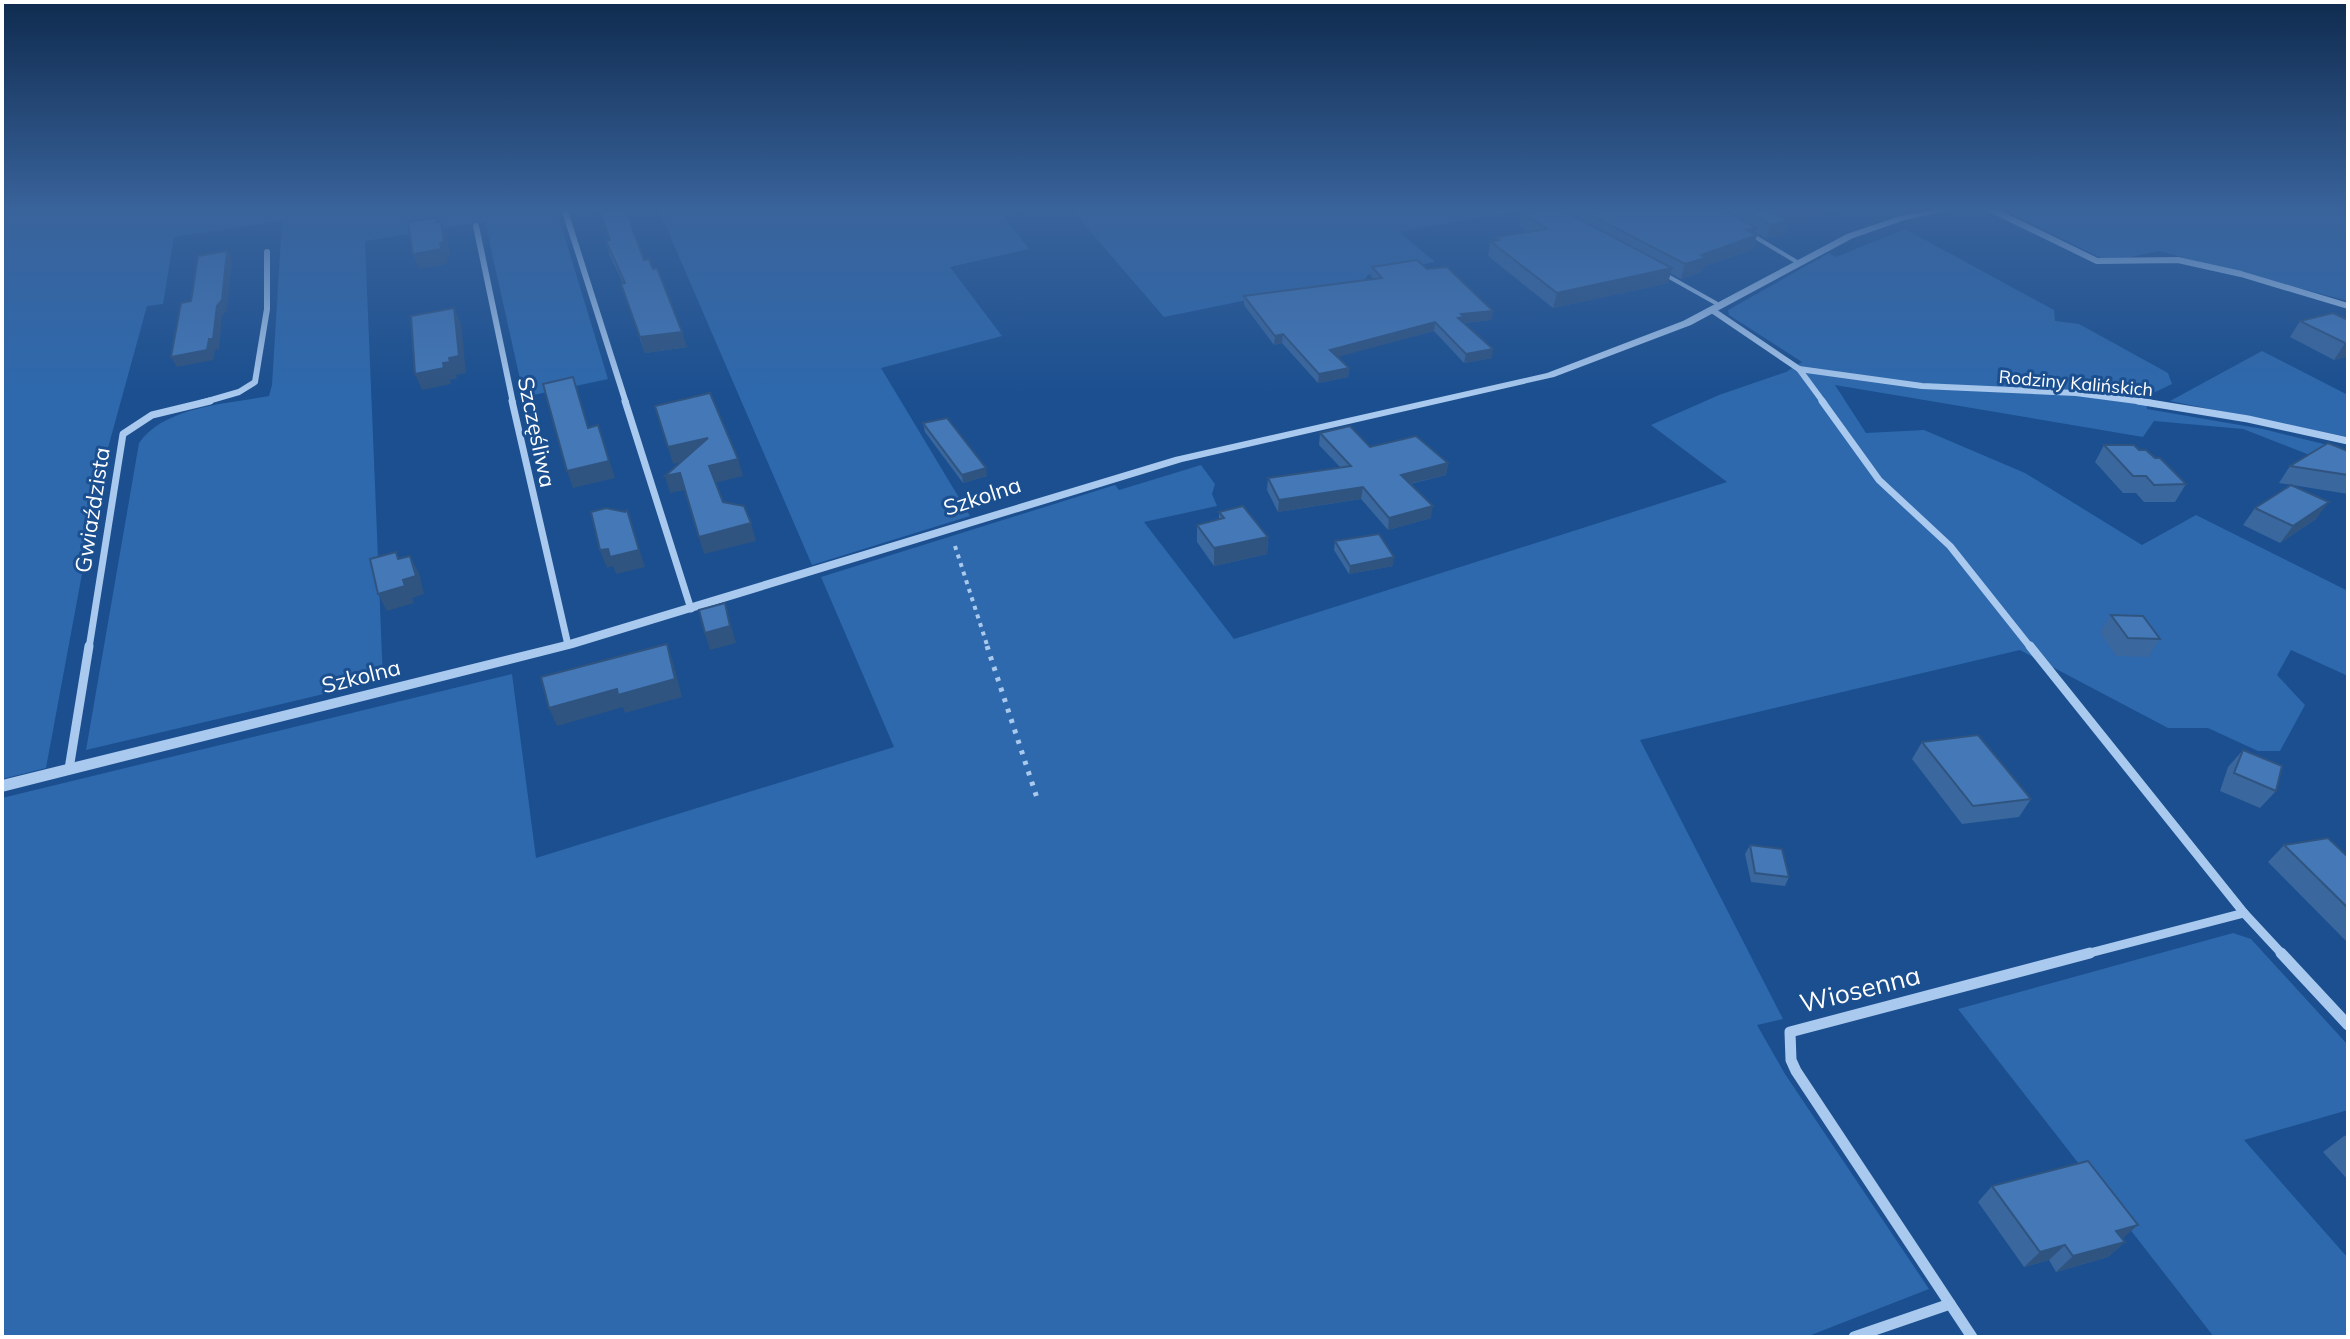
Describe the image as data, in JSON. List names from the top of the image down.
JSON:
{
  "streets": {
    "street": [
      "Rodziny Kalińskich",
      "Szczęśliwa",
      "Szkolna",
      "Gwiaździsta",
      "Wiosenna"
    ]
  },
  "crossings": [
    ["Szczęśliwa", "Szkolna"],
    ["Szkolna", "Gwiaździsta"]
  ]
}
